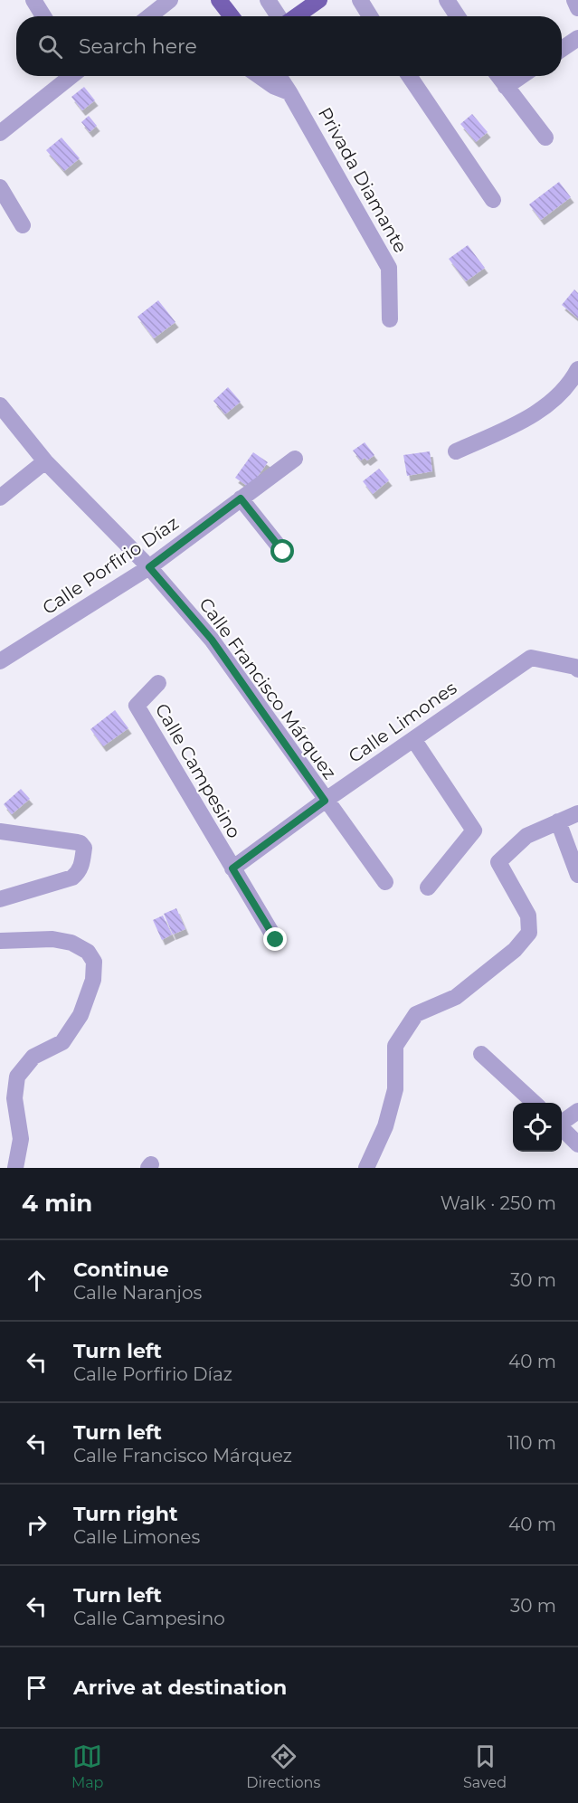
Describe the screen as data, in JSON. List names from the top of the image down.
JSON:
{
  "streets": {
    "street": [
      "Privada Diamante",
      "Calle Porfirio Díaz",
      "Calle Francisco Márquez",
      "Calle Limones",
      "Calle Campesino"
    ]
  },
  "crossings": [
    ["Calle Porfirio Díaz", "Calle Francisco Márquez"],
    ["Calle Francisco Márquez", "Calle Limones"],
    ["Calle Limones", "Calle Campesino"]
  ],
  "page": {
    "search": "Search here",
    "heading": ["4 min", "Walk · 250 m"],
    "list": [
      ["Continue", "Calle Naranjos", "30 m"],
      ["Turn left", "Calle Porfirio Díaz", "40 m"],
      ["Turn left", "Calle Francisco Márquez", "110 m"],
      ["Turn right", "Calle Limones", "40 m"],
      ["Turn left", "Calle Campesino", "30 m"],
      "Arrive at destination"
    ],
    "nav": ["Map", "Directions", "Saved"]
  }
}
